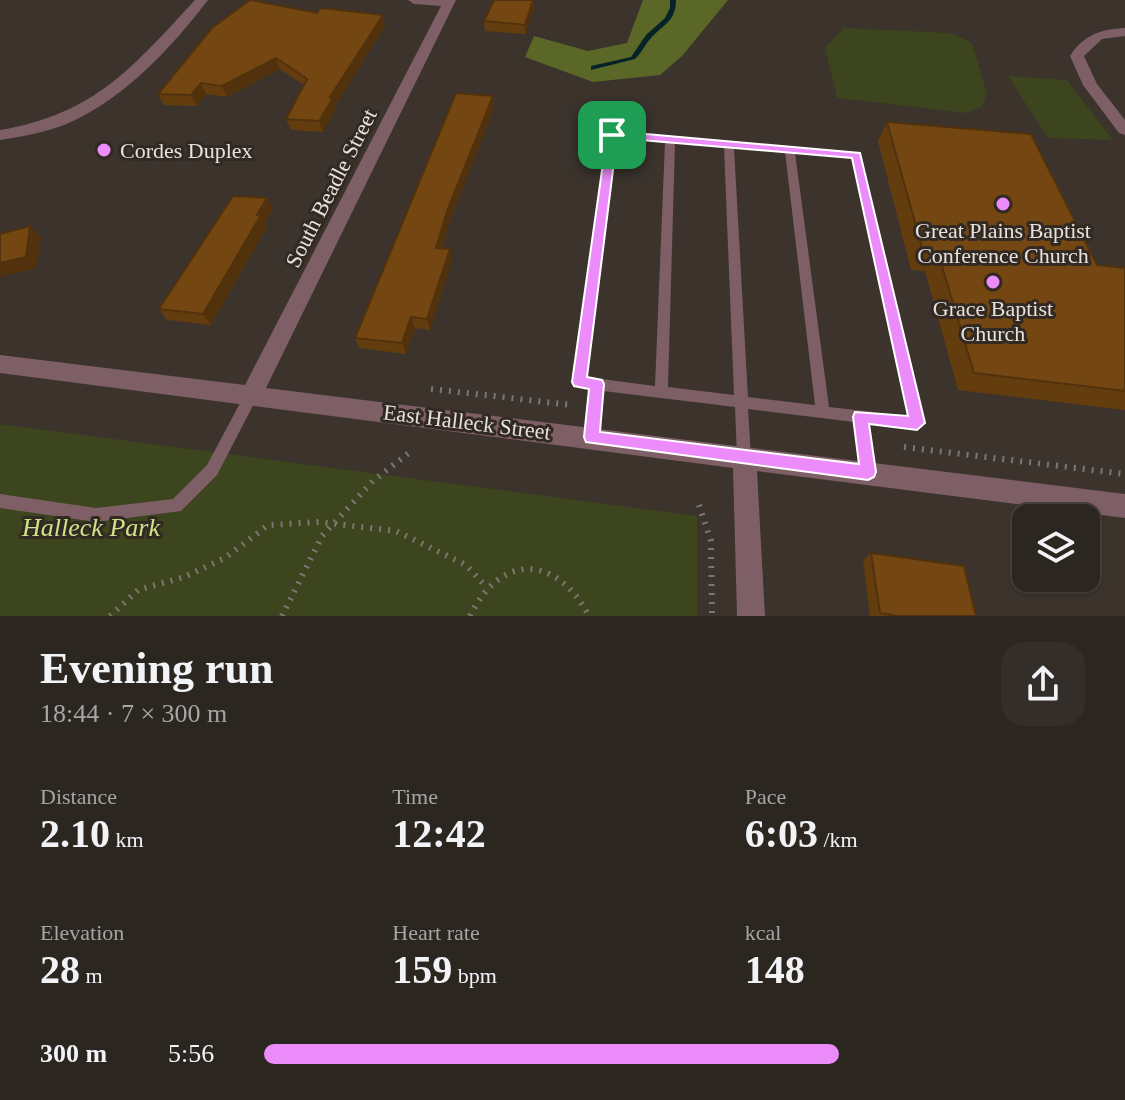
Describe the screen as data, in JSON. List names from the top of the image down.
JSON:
{
  "streets": {
    "street": ["South Beadle Street", "East Halleck Street"]
  },
  "crossings": [
    ["South Beadle Street", "East Halleck Street"]
  ],
  "parks": ["Halleck Park"],
  "places": ["Cordes Duplex", "Great Plains Baptist Conference Church", "Grace Baptist Church"],
  "page": {
    "heading": ["Evening run", "18:44 · 7 × 300 m"],
    "stats": [
      ["Distance", "2.10 km"],
      ["Time", "12:42"],
      ["Pace", "6:03 /km"],
      ["Elevation", "28 m"],
      ["Heart rate", "159 bpm"],
      ["kcal", "148"]
    ],
    "list": [
      {
        "name": "300 m",
        "note": "5:56"
      }
    ]
  }
}
